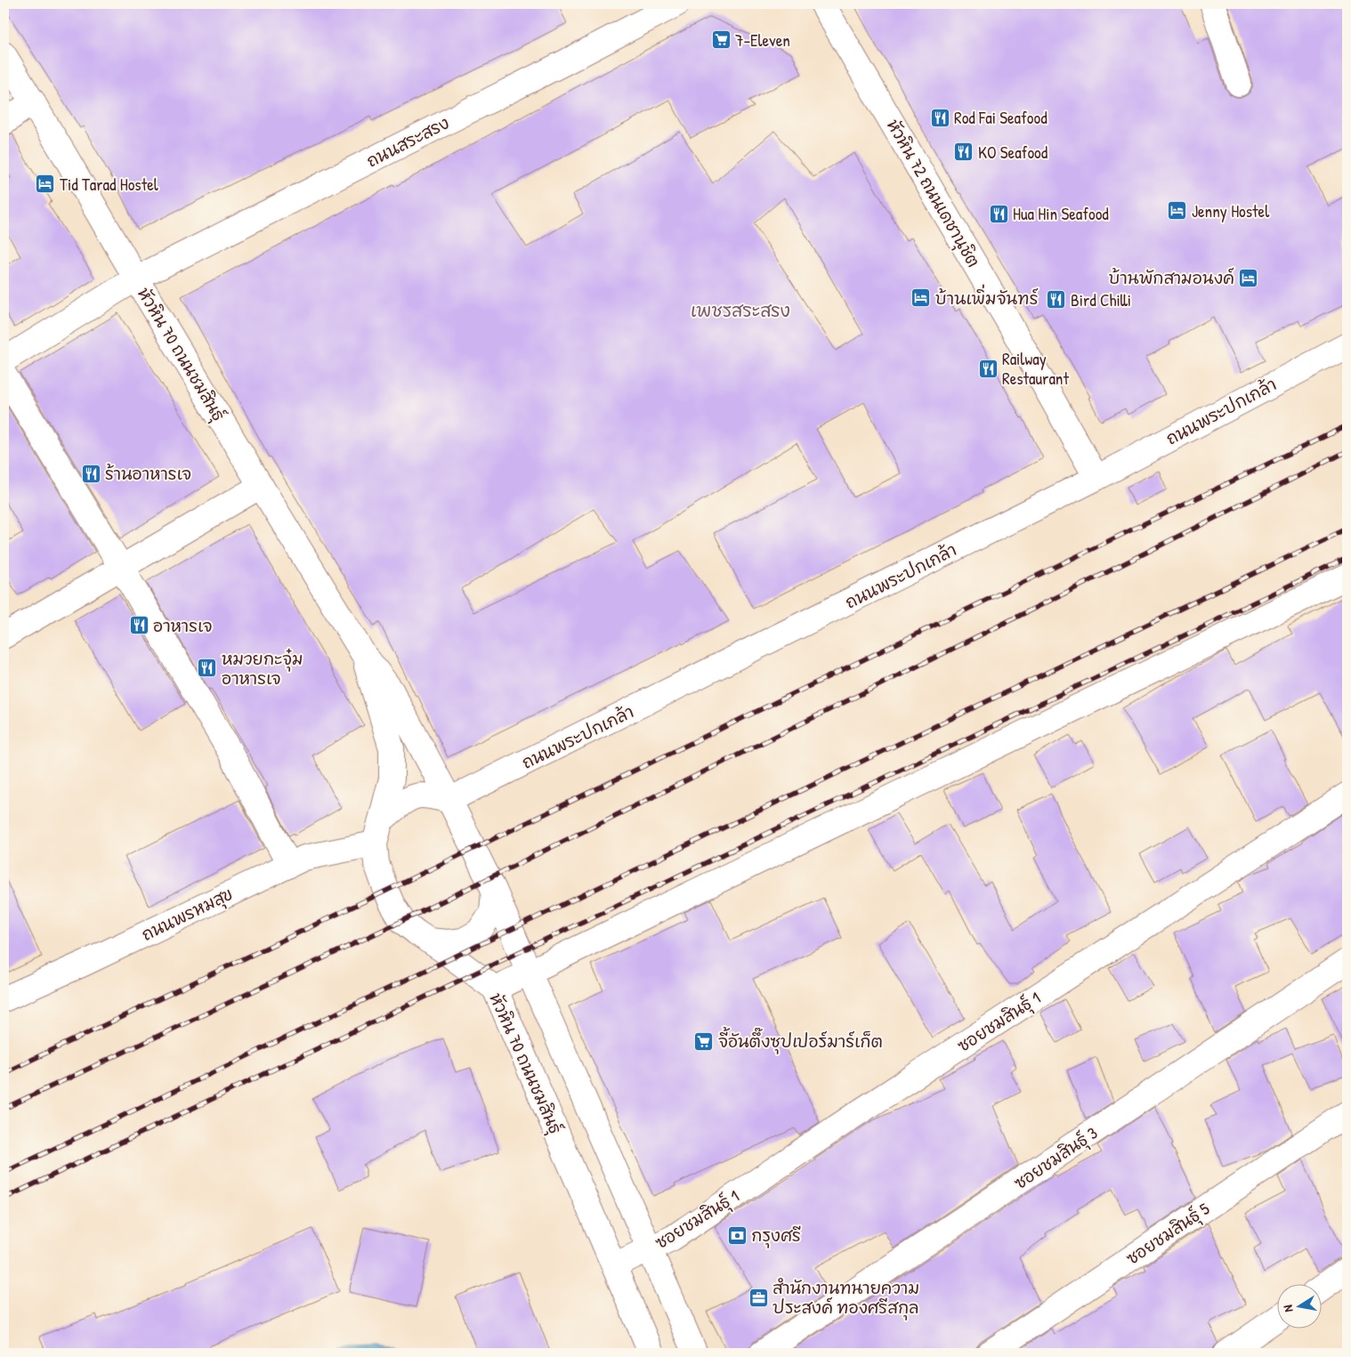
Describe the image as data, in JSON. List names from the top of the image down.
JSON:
{
  "streets": {
    "street": [
      "ถนนสระสรง",
      "หัวหิน 72 ถนนเดชานุชิต",
      "หัวหิน 70 ถนนชมสินธุ์",
      "ถนนพระปกเกล้า",
      "ถนนพรหมสุข",
      "ซอยชมสินธุ์ 1",
      "ซอยชมสินธุ์ 3",
      "ซอยชมสินธุ์ 5"
    ]
  },
  "crossings": [
    ["ถนนสระสรง", "หัวหิน 70 ถนนชมสินธุ์"],
    ["หัวหิน 72 ถนนเดชานุชิต", "ถนนพระปกเกล้า"],
    ["หัวหิน 70 ถนนชมสินธุ์", "ถนนพระปกเกล้า"],
    ["หัวหิน 70 ถนนชมสินธุ์", "ถนนพรหมสุข"],
    ["หัวหิน 70 ถนนชมสินธุ์", "ซอยชมสินธุ์ 1"],
    ["ถนนพระปกเกล้า", "ถนนพรหมสุข"]
  ],
  "districts": ["เพชรสระสรง"],
  "places": {
    "supermarket": ["7-Eleven", "จี้อันตึ๊งซุปเปอร์มาร์เก็ต"],
    "restaurant": [
      "Rod Fai Seafood",
      "KO Seafood",
      "Hua Hin Seafood",
      "Bird Chilli",
      "Railway Restaurant",
      "ร้านอาหารเจ",
      "อาหารเจ",
      "หมวยกะจุ๋ม อาหารเจ"
    ],
    "hotel": [
      "Tid Tarad Hostel",
      "Jenny Hostel",
      "บ้านพักสามอนงค์",
      "บ้านเพิ่มจันทร์"
    ],
    "bank": ["กรุงศรี"],
    "office": ["สำนักงานทนายความ ประสงค์ ทองศรีสกุล"]
  },
  "north": "left"
}
